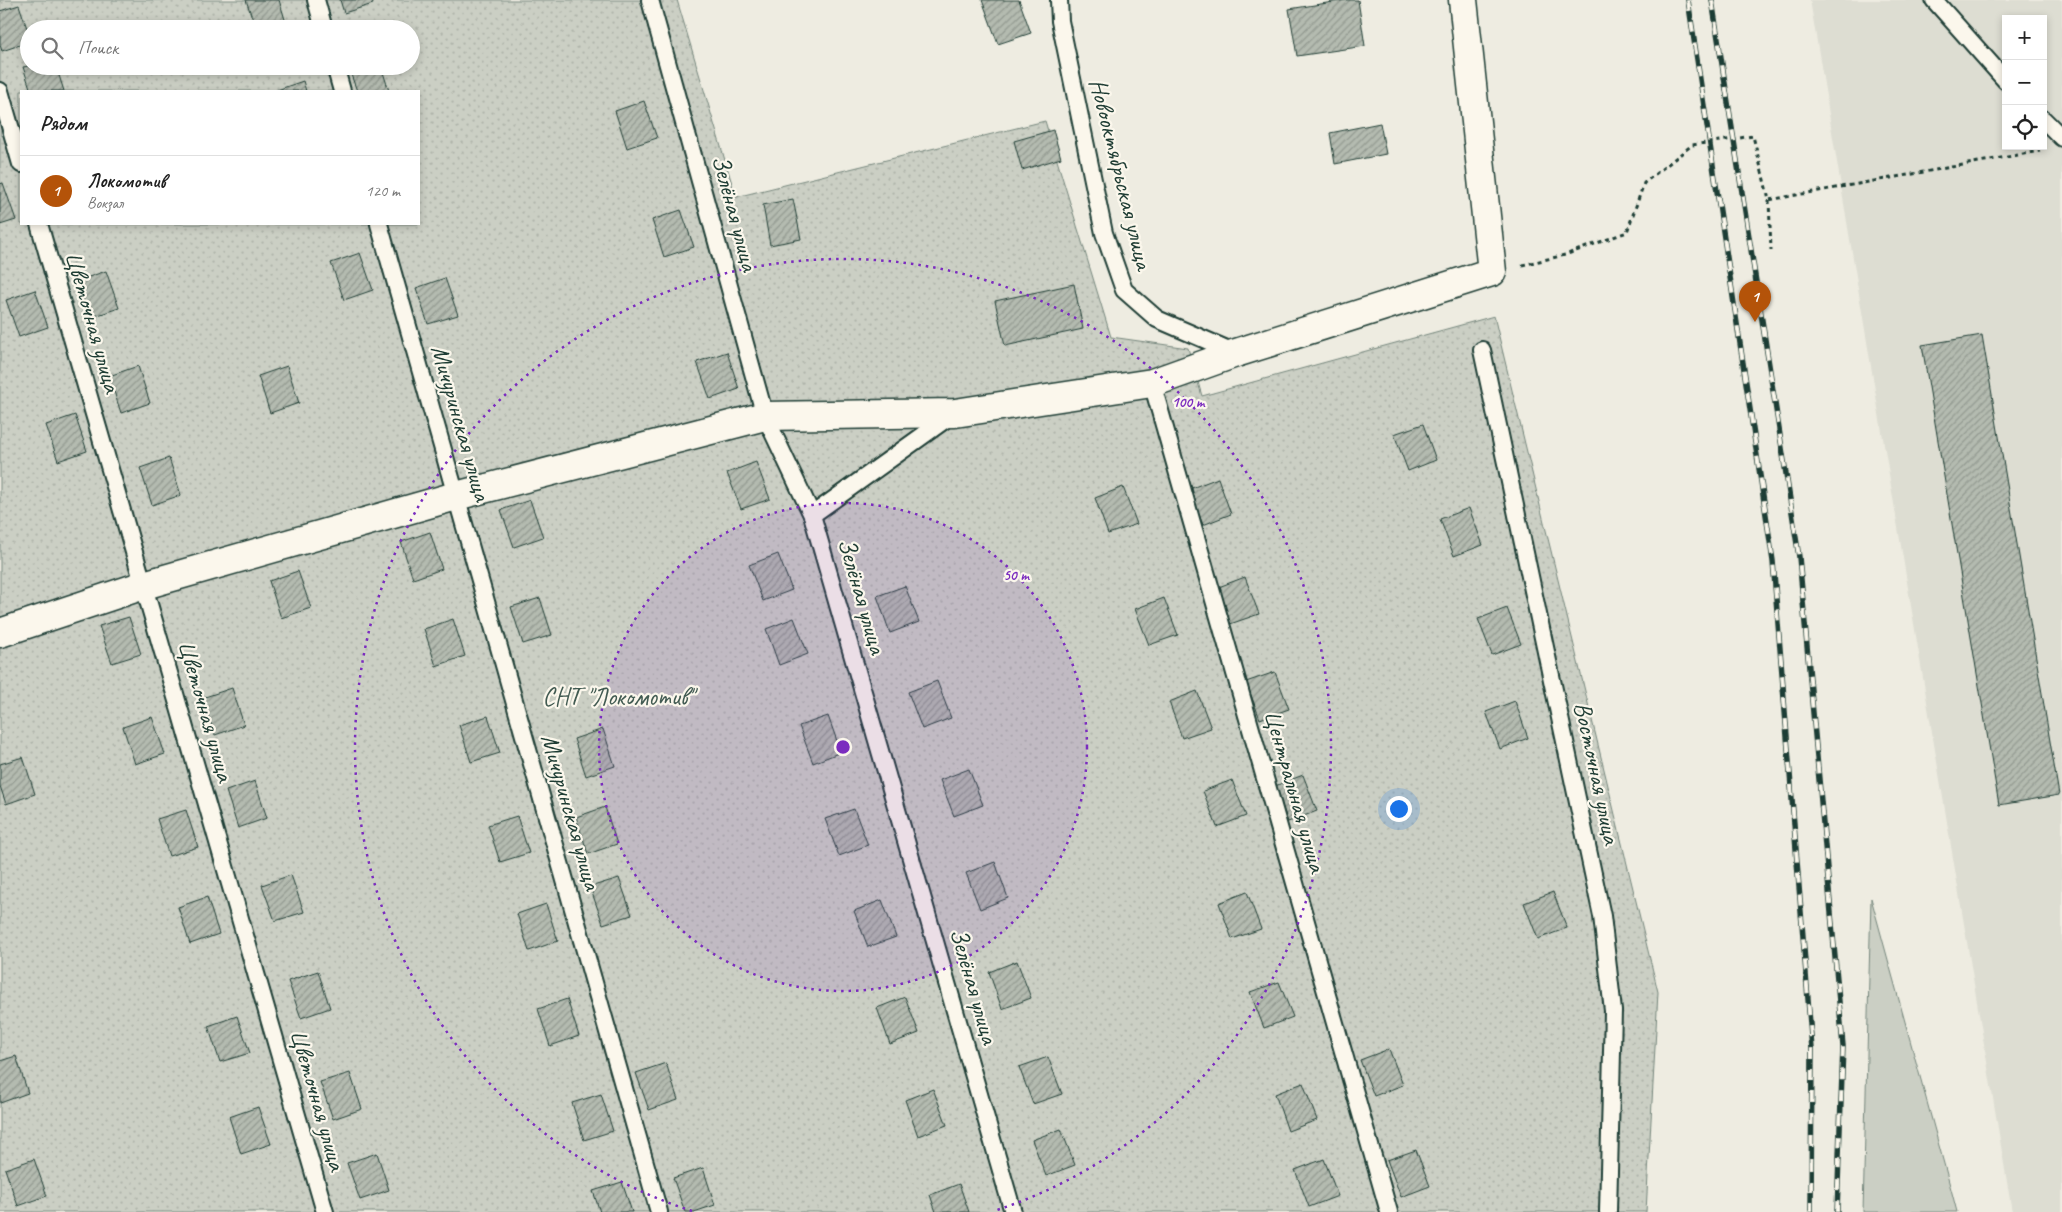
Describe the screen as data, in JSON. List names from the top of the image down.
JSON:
{
  "streets": {
    "lane": [
      "Новооктябрьская улица",
      "Зелёная улица",
      "Цветочная улица",
      "Мичуринская улица",
      "Восточная улица",
      "Центральная улица"
    ]
  },
  "parks": ["СНТ \"Локомотив\""],
  "page": {
    "map_buttons": ["+", "−"],
    "search": "Поиск",
    "heading": "Рядом",
    "list": [
      {
        "mark": "1",
        "name": "Локомотив",
        "note": "Вокзал",
        "value": "120 m"
      }
    ],
    "pins": "1"
  },
  "rings": ["100 m", "50 m"]
}
